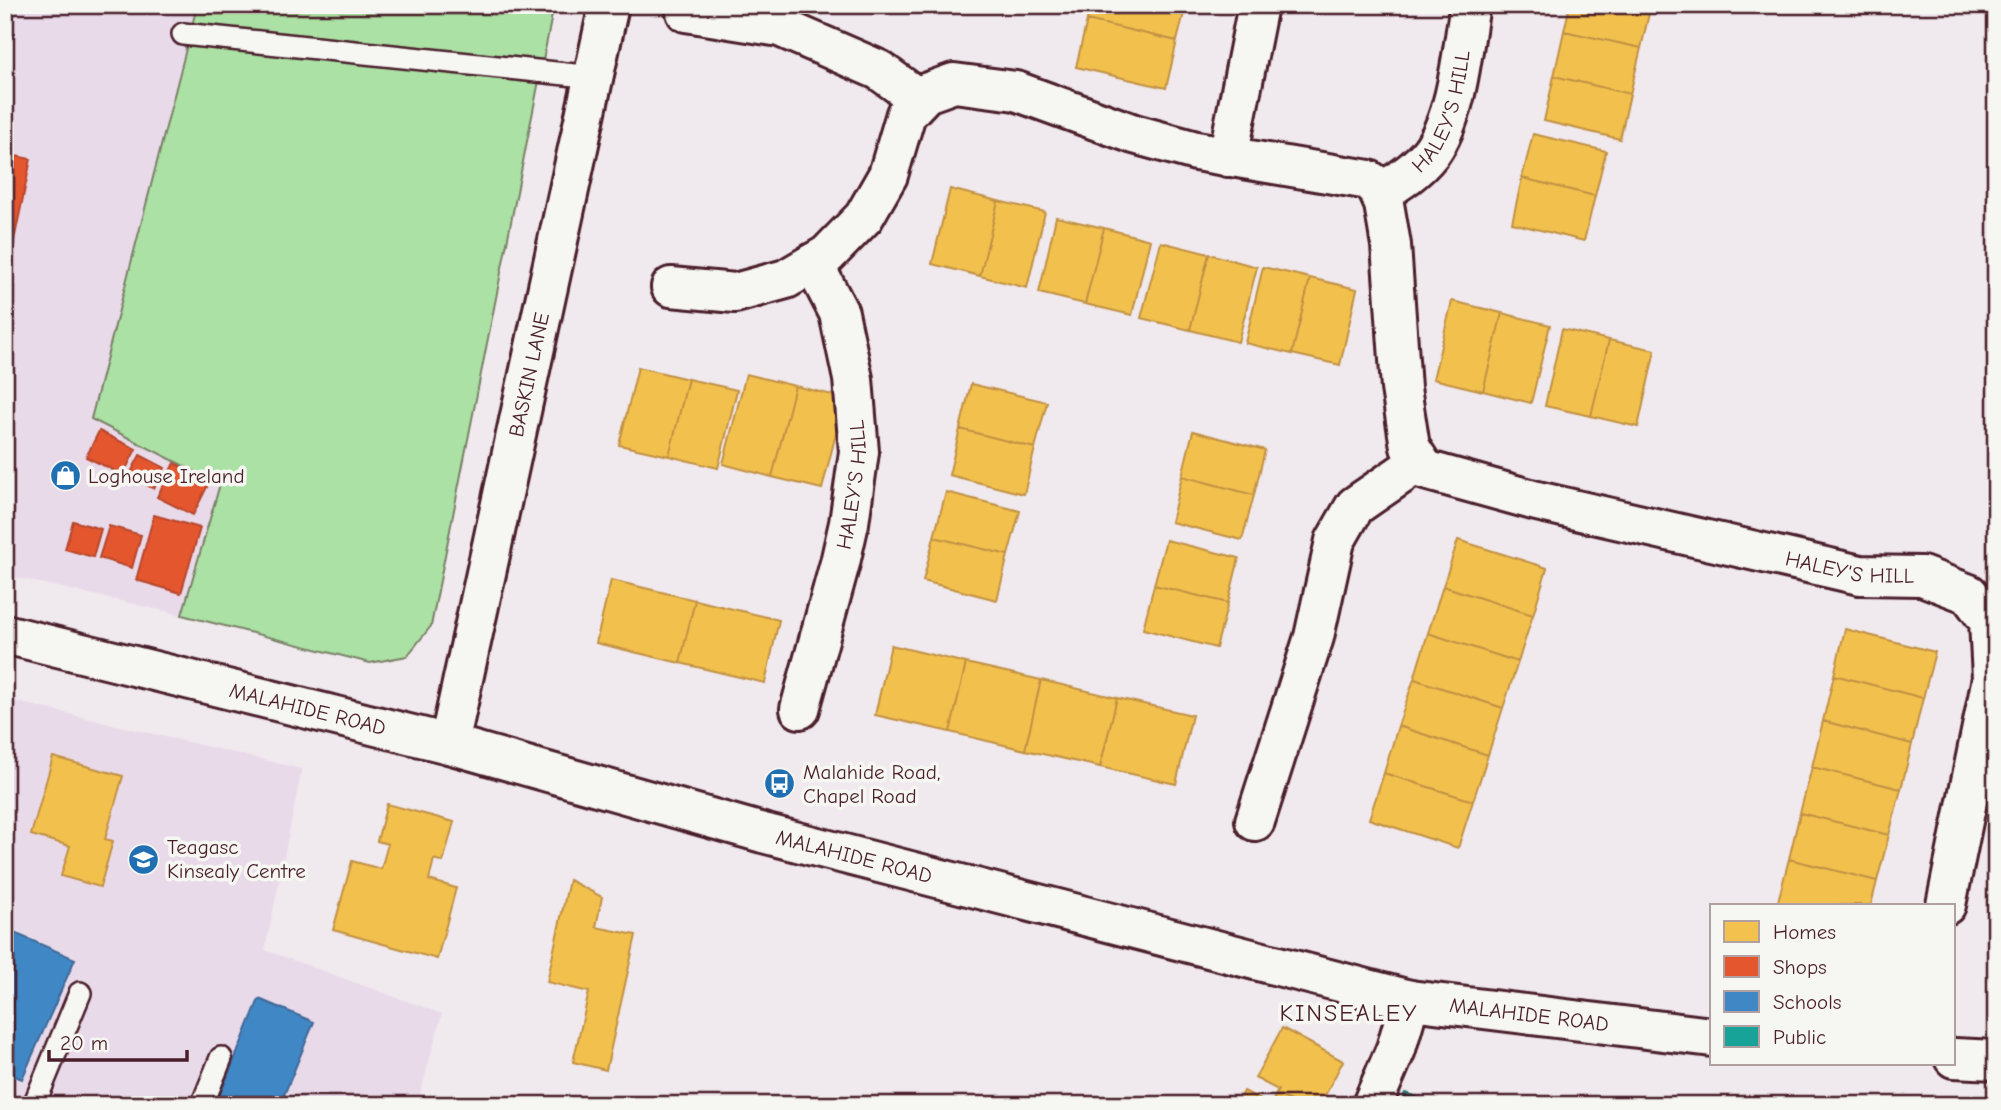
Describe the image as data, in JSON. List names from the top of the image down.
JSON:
{
  "streets": {
    "street": ["HALEY'S HILL", "BASKIN LANE", "MALAHIDE ROAD"]
  },
  "crossings": [
    ["BASKIN LANE", "MALAHIDE ROAD"]
  ],
  "districts": ["KINSEALEY"],
  "places": {
    "shop": ["Loghouse Ireland"],
    "bus stop": ["Malahide Road, Chapel Road"],
    "school or university": ["Teagasc Kinsealy Centre"]
  },
  "legend": [
    "Homes",
    "Shops",
    "Schools",
    "Public"
  ],
  "scale_bar": "20 m"
}
